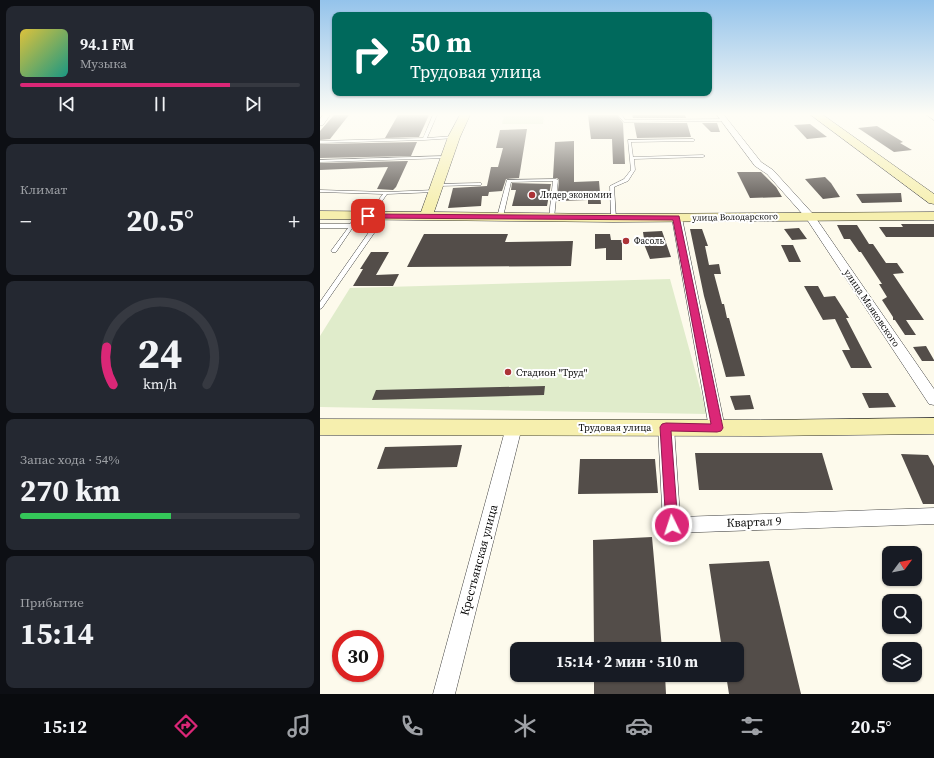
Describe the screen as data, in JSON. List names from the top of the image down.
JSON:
{
  "streets": {
    "street": [
      "улица Володарского",
      "улица Маяковского",
      "Трудовая улица",
      "Квартал 9",
      "Крестьянская улица"
    ]
  },
  "crossings": [
    ["улица Володарского", "улица Маяковского"],
    ["Трудовая улица", "Квартал 9"],
    ["Трудовая улица", "Крестьянская улица"]
  ],
  "places": ["Лидер экономии", "Фасоль", "Стадион \"Труд\""],
  "north": "top right",
  "page": {
    "turn": ["50 m", "Трудовая улица"],
    "song": ["94.1 FM", "Музыка"],
    "tile": [
      "Климат",
      ["Запас хода · 54%", "270 km"],
      ["Прибытие", "15:14"]
    ],
    "heat": ["−", "20.5°", "+"],
    "limit": "30",
    "trip": "15:14 · 2 мин · 510 m",
    "tabs": ["15:12", "20.5°"],
    "gauge": ["24", "km/h"]
  }
}
